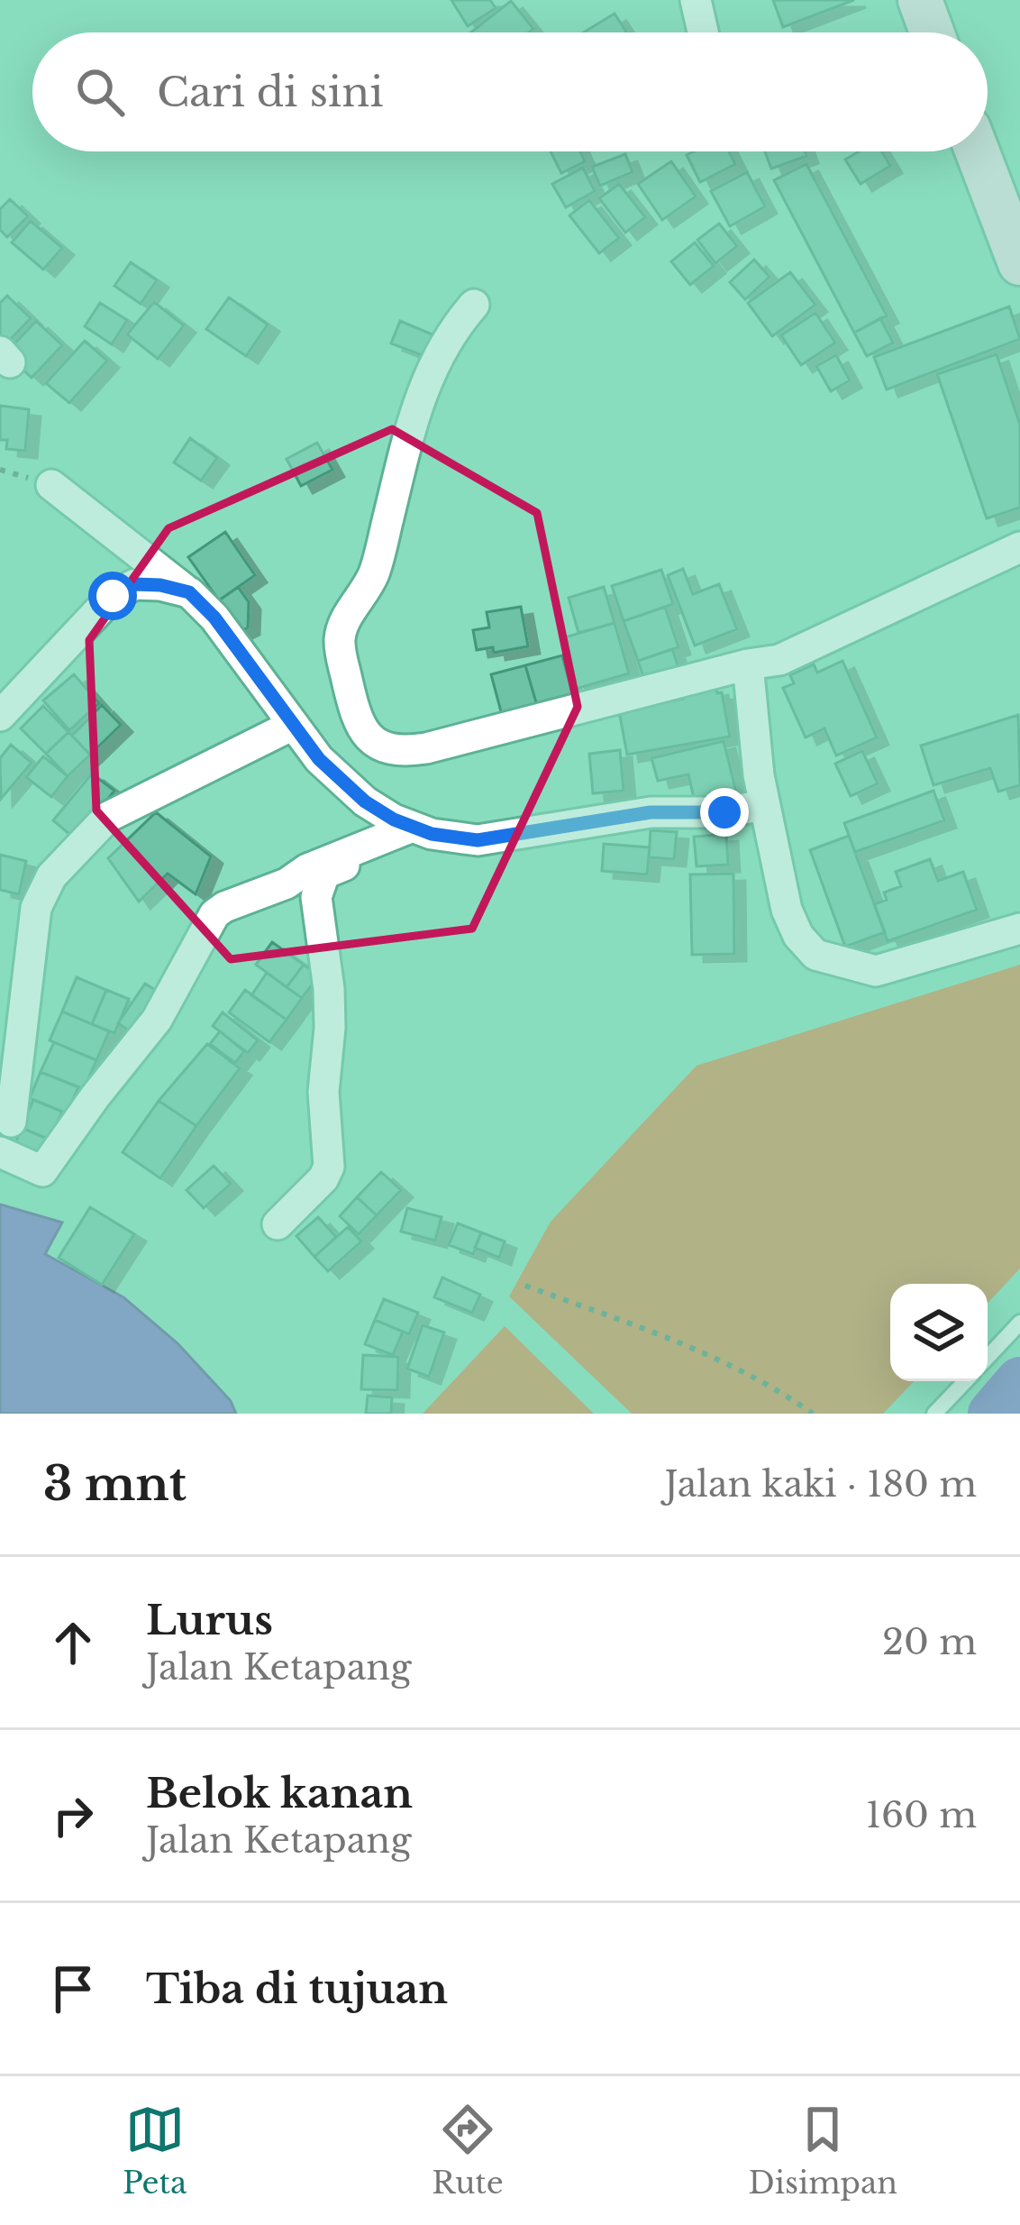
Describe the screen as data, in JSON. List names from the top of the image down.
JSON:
{
  "page": {
    "search": "Cari di sini",
    "heading": ["3 mnt", "Jalan kaki · 180 m"],
    "list": [
      ["Lurus", "Jalan Ketapang", "20 m"],
      ["Belok kanan", "Jalan Ketapang", "160 m"],
      "Tiba di tujuan"
    ],
    "nav": ["Peta", "Rute", "Disimpan"]
  }
}
